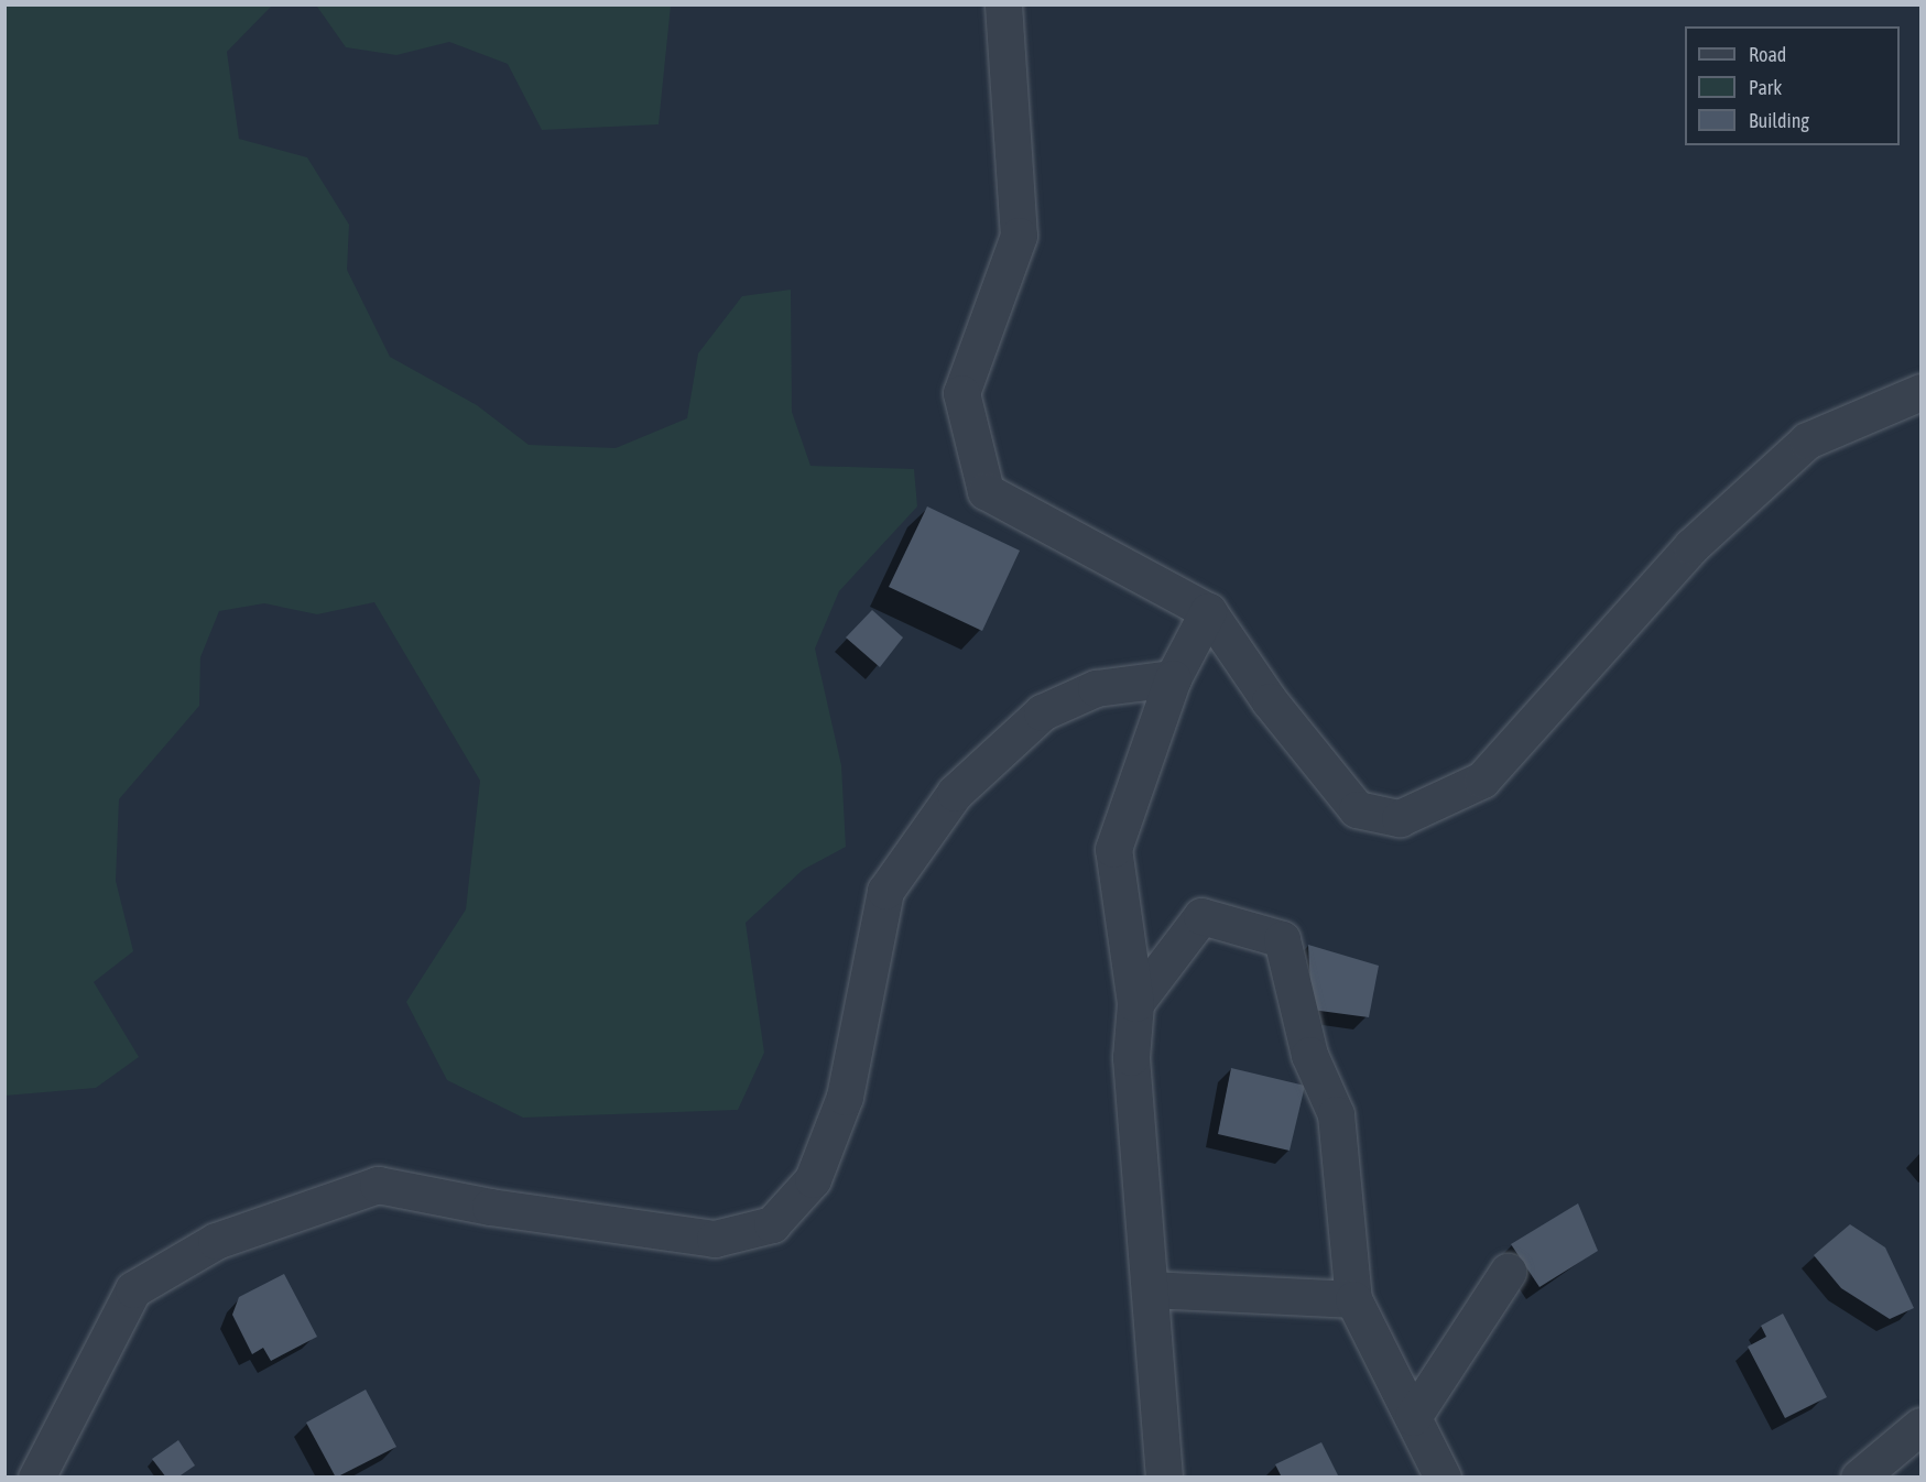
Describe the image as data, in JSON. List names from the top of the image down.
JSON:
{
  "legend": ["Road", "Park", "Building"]
}
